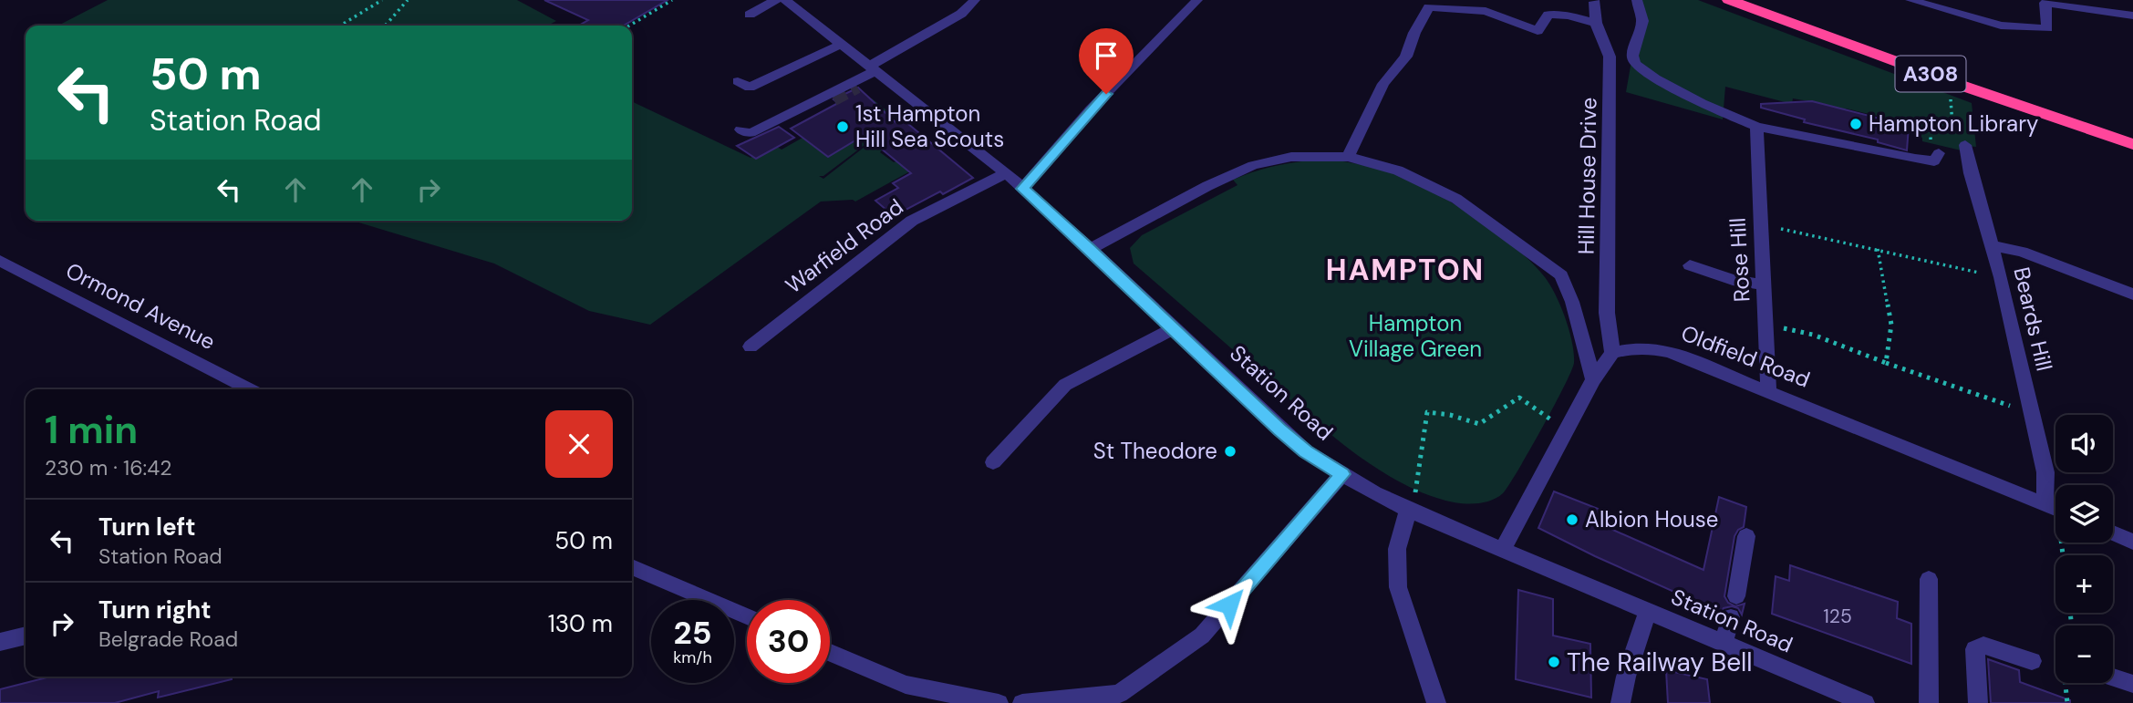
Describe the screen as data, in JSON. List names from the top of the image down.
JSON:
{
  "streets": {
    "highway": ["A308"],
    "street": [
      "Hill House Drive",
      "Warfield Road",
      "Rose Hill",
      "Ormond Avenue",
      "Beards Hill",
      "Oldfield Road",
      "Station Road"
    ]
  },
  "crossings": [
    ["Hill House Drive", "Oldfield Road"],
    ["Warfield Road", "Station Road"],
    ["Rose Hill", "Oldfield Road"],
    ["Beards Hill", "Oldfield Road"]
  ],
  "districts": ["HAMPTON"],
  "parks": ["Hampton Village Green"],
  "places": [
    "Hampton Library",
    "1st Hampton Hill Sea Scouts",
    "St Theodore",
    "Albion House",
    "The Railway Bell"
  ],
  "house_numbers": ["125"],
  "page": {
    "turn": ["50 m", "Station Road"],
    "heading": ["1 min", "230 m · 16:42"],
    "map_buttons": ["+", "−"],
    "list": [
      {
        "name": "Turn left",
        "note": "Station Road",
        "value": "50 m"
      },
      {
        "name": "Turn right",
        "note": "Belgrade Road",
        "value": "130 m"
      }
    ],
    "speed": "25 km/h",
    "limit": "30"
  }
}
